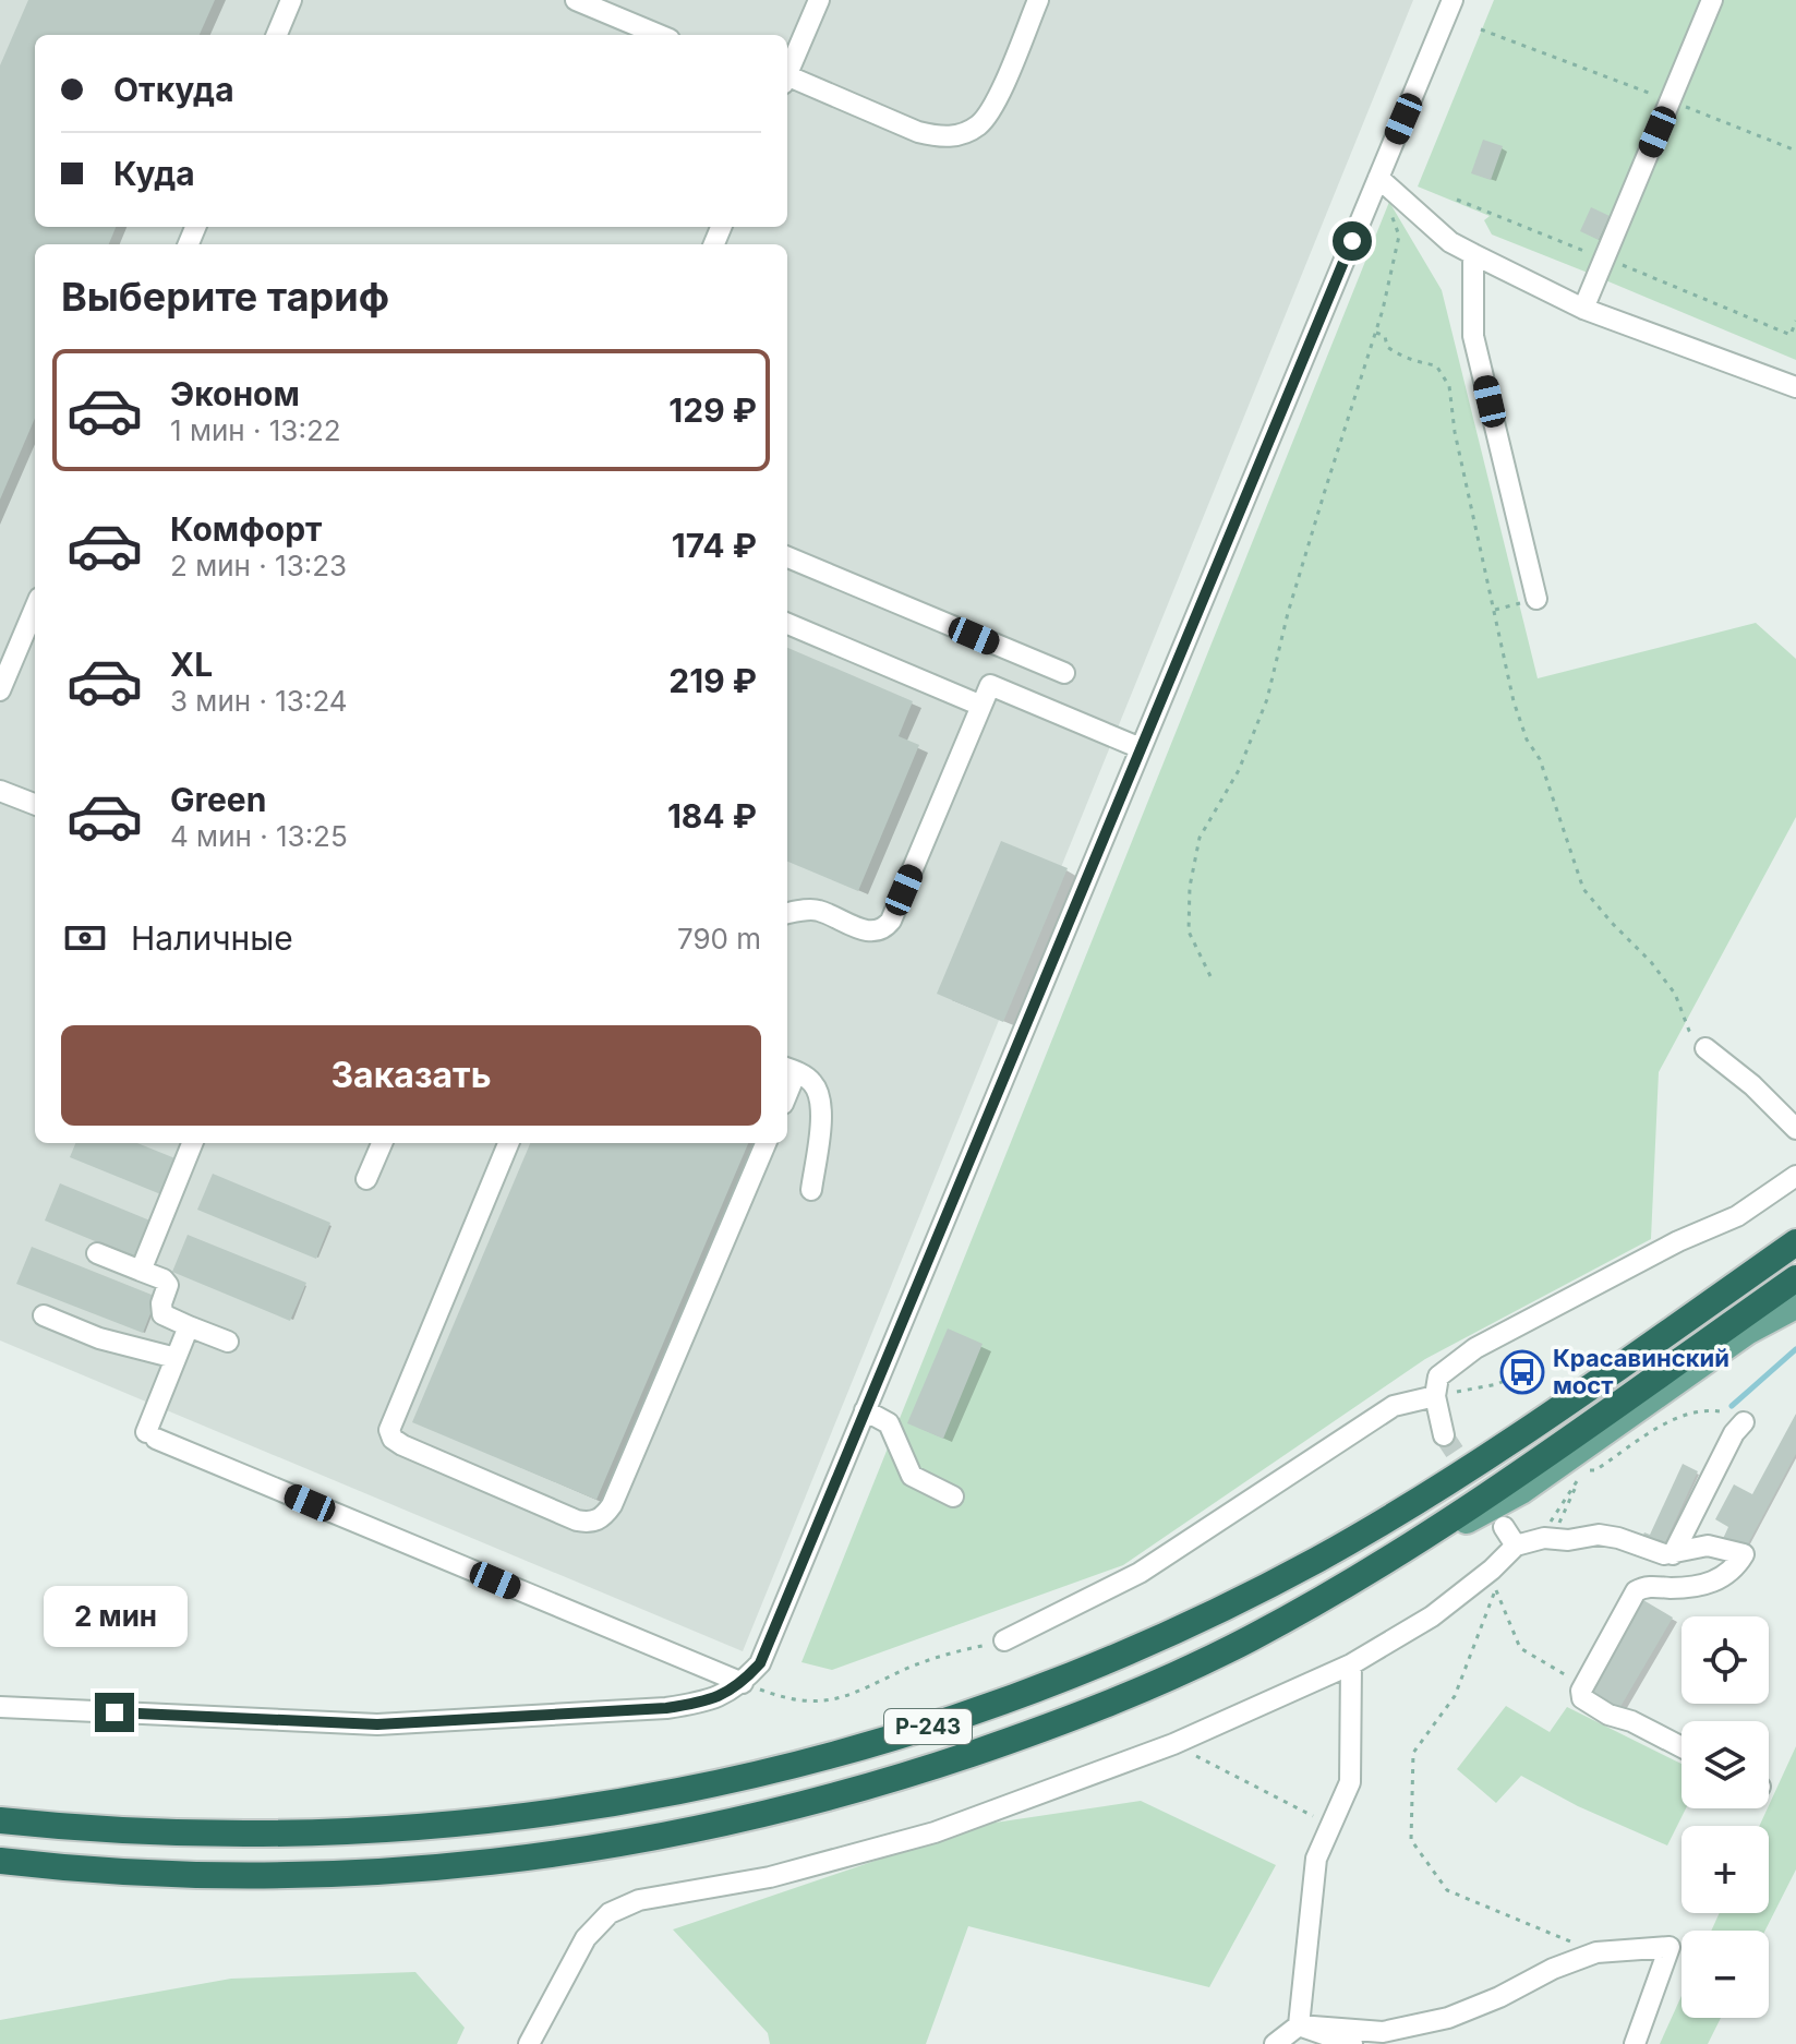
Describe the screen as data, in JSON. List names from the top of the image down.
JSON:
{
  "streets": {
    "highway": ["Р-243"]
  },
  "places": {
    "bus stop": ["Красавинский мост"]
  },
  "page": {
    "banner": ["Откуда", "Куда"],
    "heading": "Выберите тариф",
    "list": [
      {
        "name": "Эконом",
        "note": "1 мин · 13:22",
        "value": "129 ₽"
      },
      {
        "name": "Комфорт",
        "note": "2 мин · 13:23",
        "value": "174 ₽"
      },
      {
        "name": "XL",
        "note": "3 мин · 13:24",
        "value": "219 ₽"
      },
      {
        "name": "Green",
        "note": "4 мин · 13:25",
        "value": "184 ₽"
      }
    ],
    "pay": ["Наличные", "790 m"],
    "buttons": "Заказать",
    "bubble": "2 мин",
    "map_buttons": ["+", "−"]
  }
}
